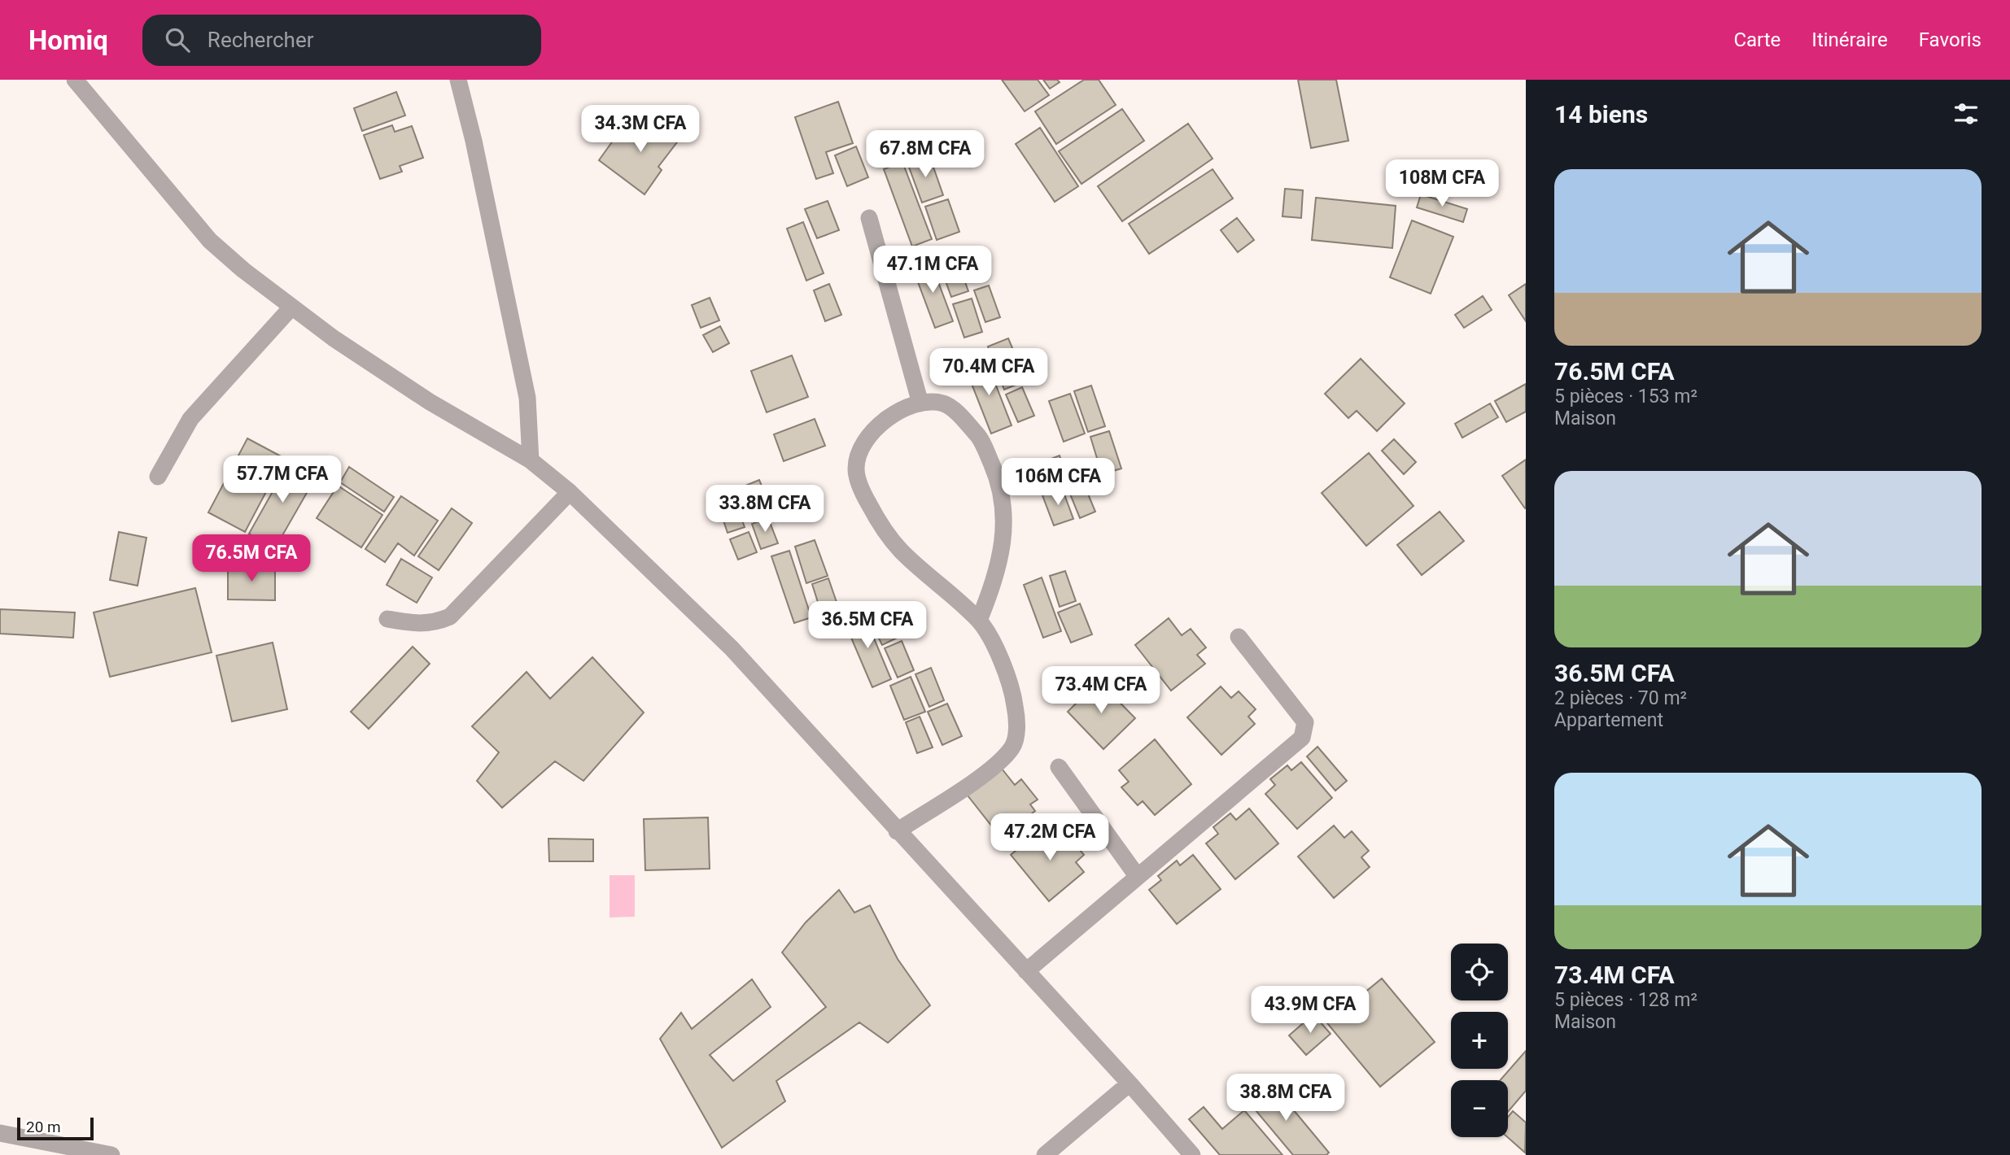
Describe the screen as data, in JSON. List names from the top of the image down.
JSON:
{
  "scale_bar": "20 m",
  "page": {
    "header": "Homiq",
    "search": "Rechercher",
    "nav": ["Carte", "Itinéraire", "Favoris"],
    "heading": "14 biens",
    "price": [
      "34.3M CFA",
      "67.8M CFA",
      "108M CFA",
      "47.1M CFA",
      "70.4M CFA",
      "57.7M CFA",
      "106M CFA",
      "33.8M CFA",
      "76.5M CFA",
      "36.5M CFA",
      "73.4M CFA",
      "47.2M CFA",
      "43.9M CFA",
      "38.8M CFA"
    ],
    "list": [
      {
        "name": "76.5M CFA",
        "note": "5 pièces · 153 m² · Maison"
      },
      {
        "name": "36.5M CFA",
        "note": "2 pièces · 70 m² · Appartement"
      },
      {
        "name": "73.4M CFA",
        "note": "5 pièces · 128 m² · Maison"
      }
    ],
    "map_buttons": ["+", "−"],
    "scale": "20 m"
  }
}
